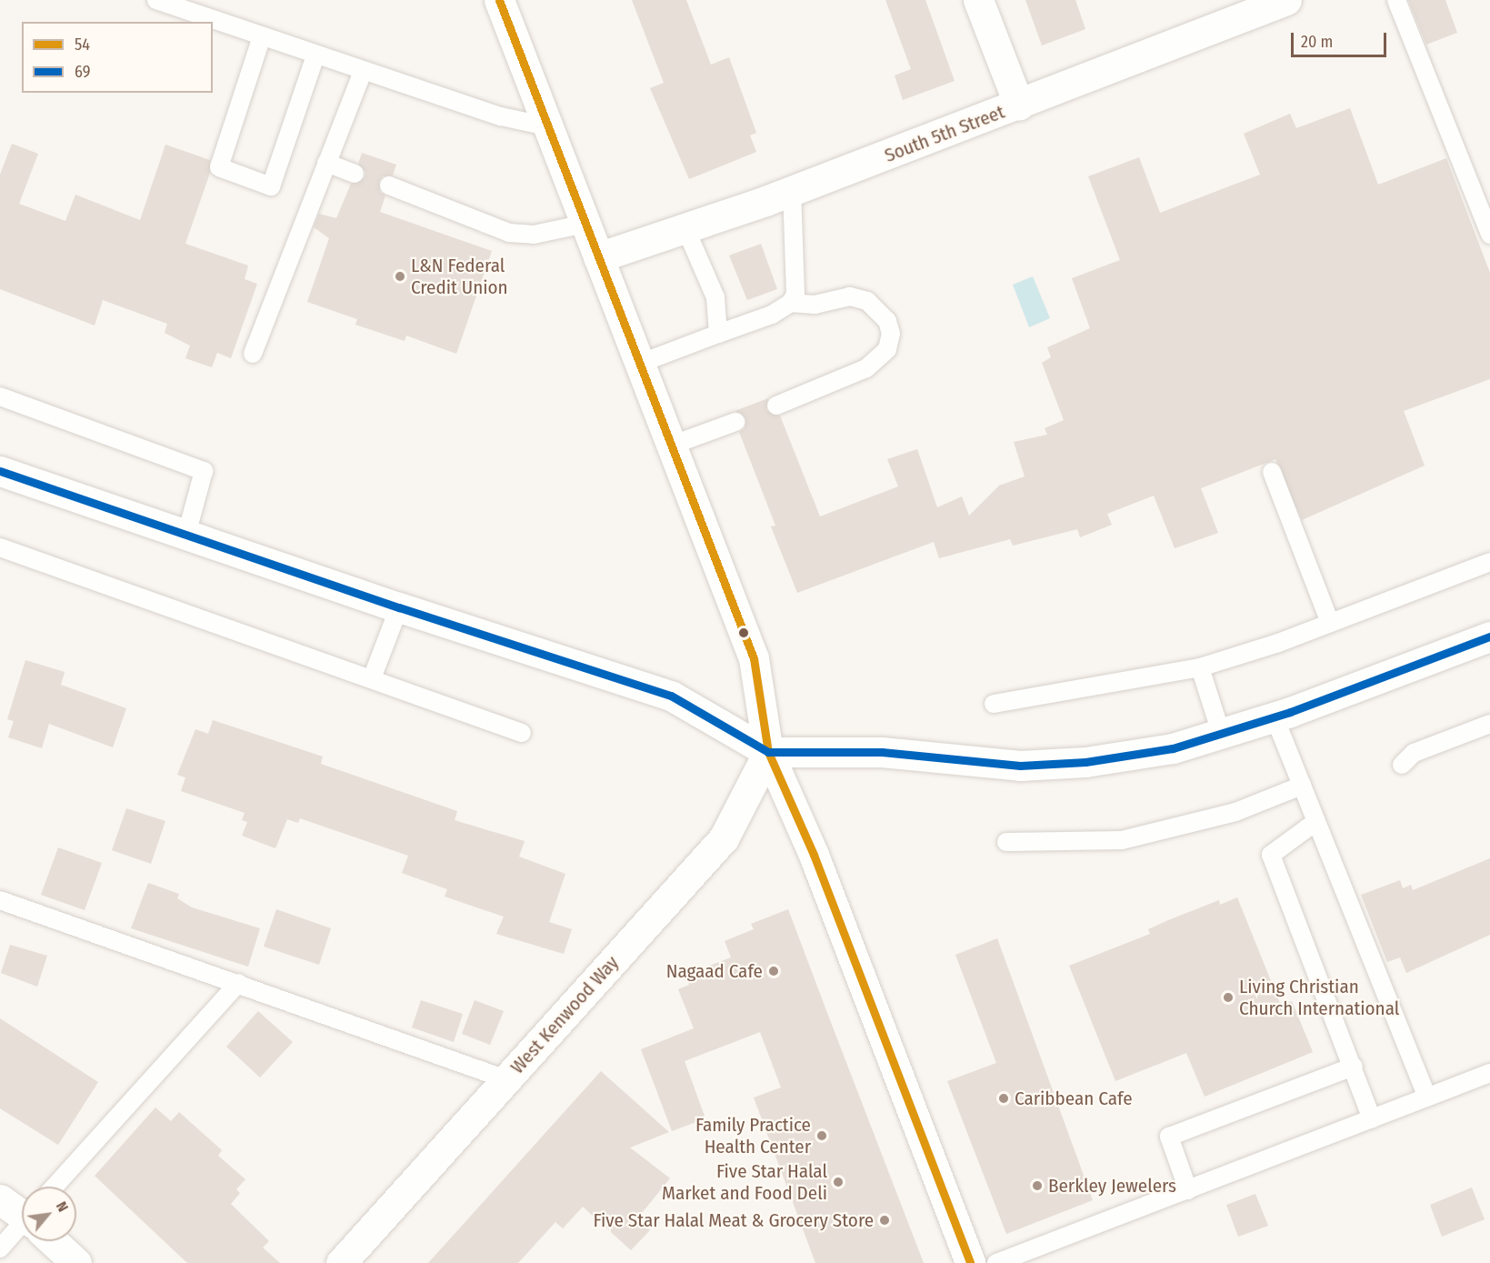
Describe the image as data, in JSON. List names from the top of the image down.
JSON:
{
  "streets": {
    "street": ["South 5th Street", "West Kenwood Way"]
  },
  "places": [
    "L&N Federal Credit Union",
    "Nagaad Cafe",
    "Living Christian Church International",
    "Caribbean Cafe",
    "Family Practice Health Center",
    "Five Star Halal Market and Food Deli",
    "Berkley Jewelers",
    "Five Star Halal Meat & Grocery Store"
  ],
  "lines": ["transit line 54", "transit line 69"],
  "legend": ["54", "69"],
  "scale_bar": "20 m",
  "north": "top right"
}
